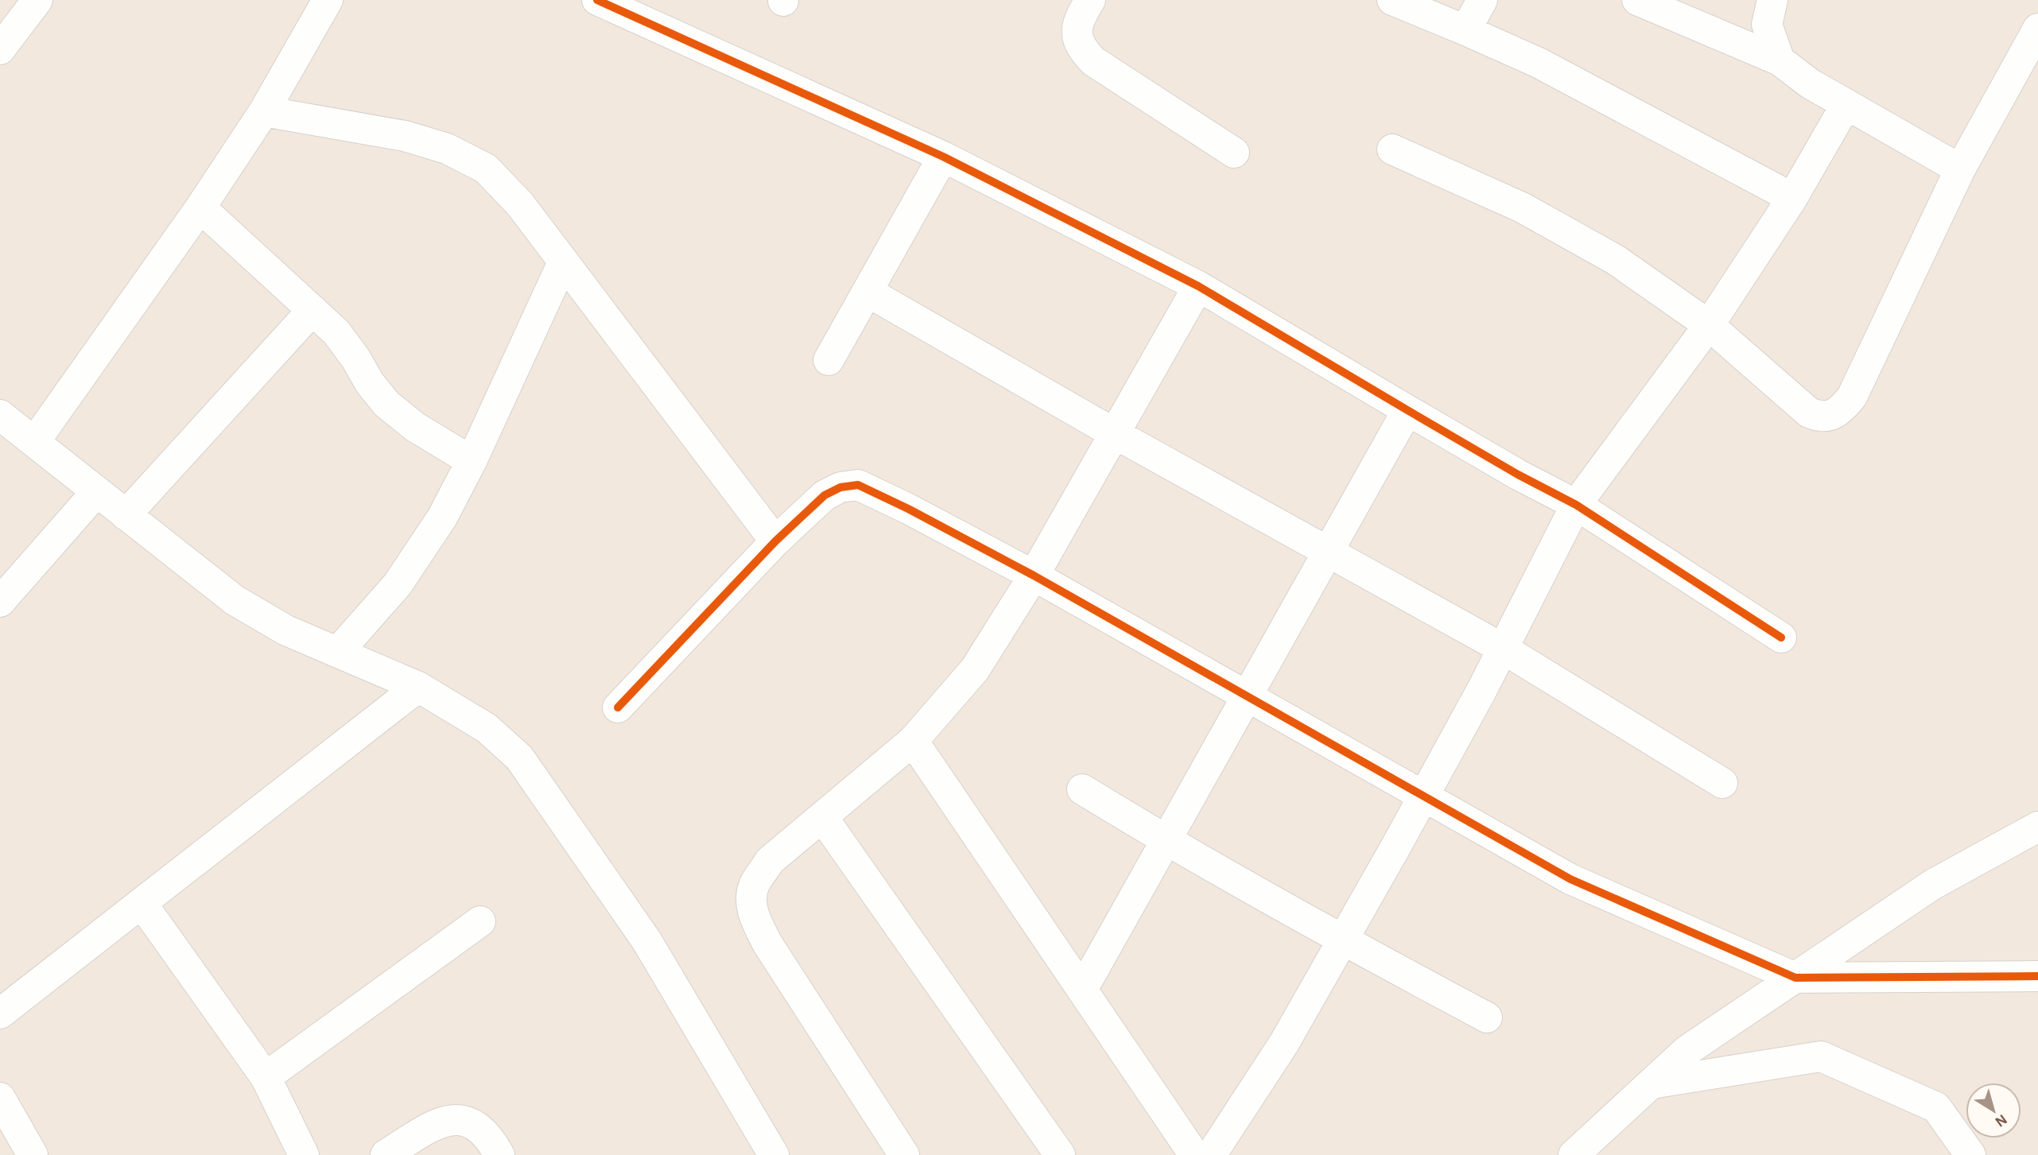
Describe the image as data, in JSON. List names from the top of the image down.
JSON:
{
  "north": "bottom right"
}
